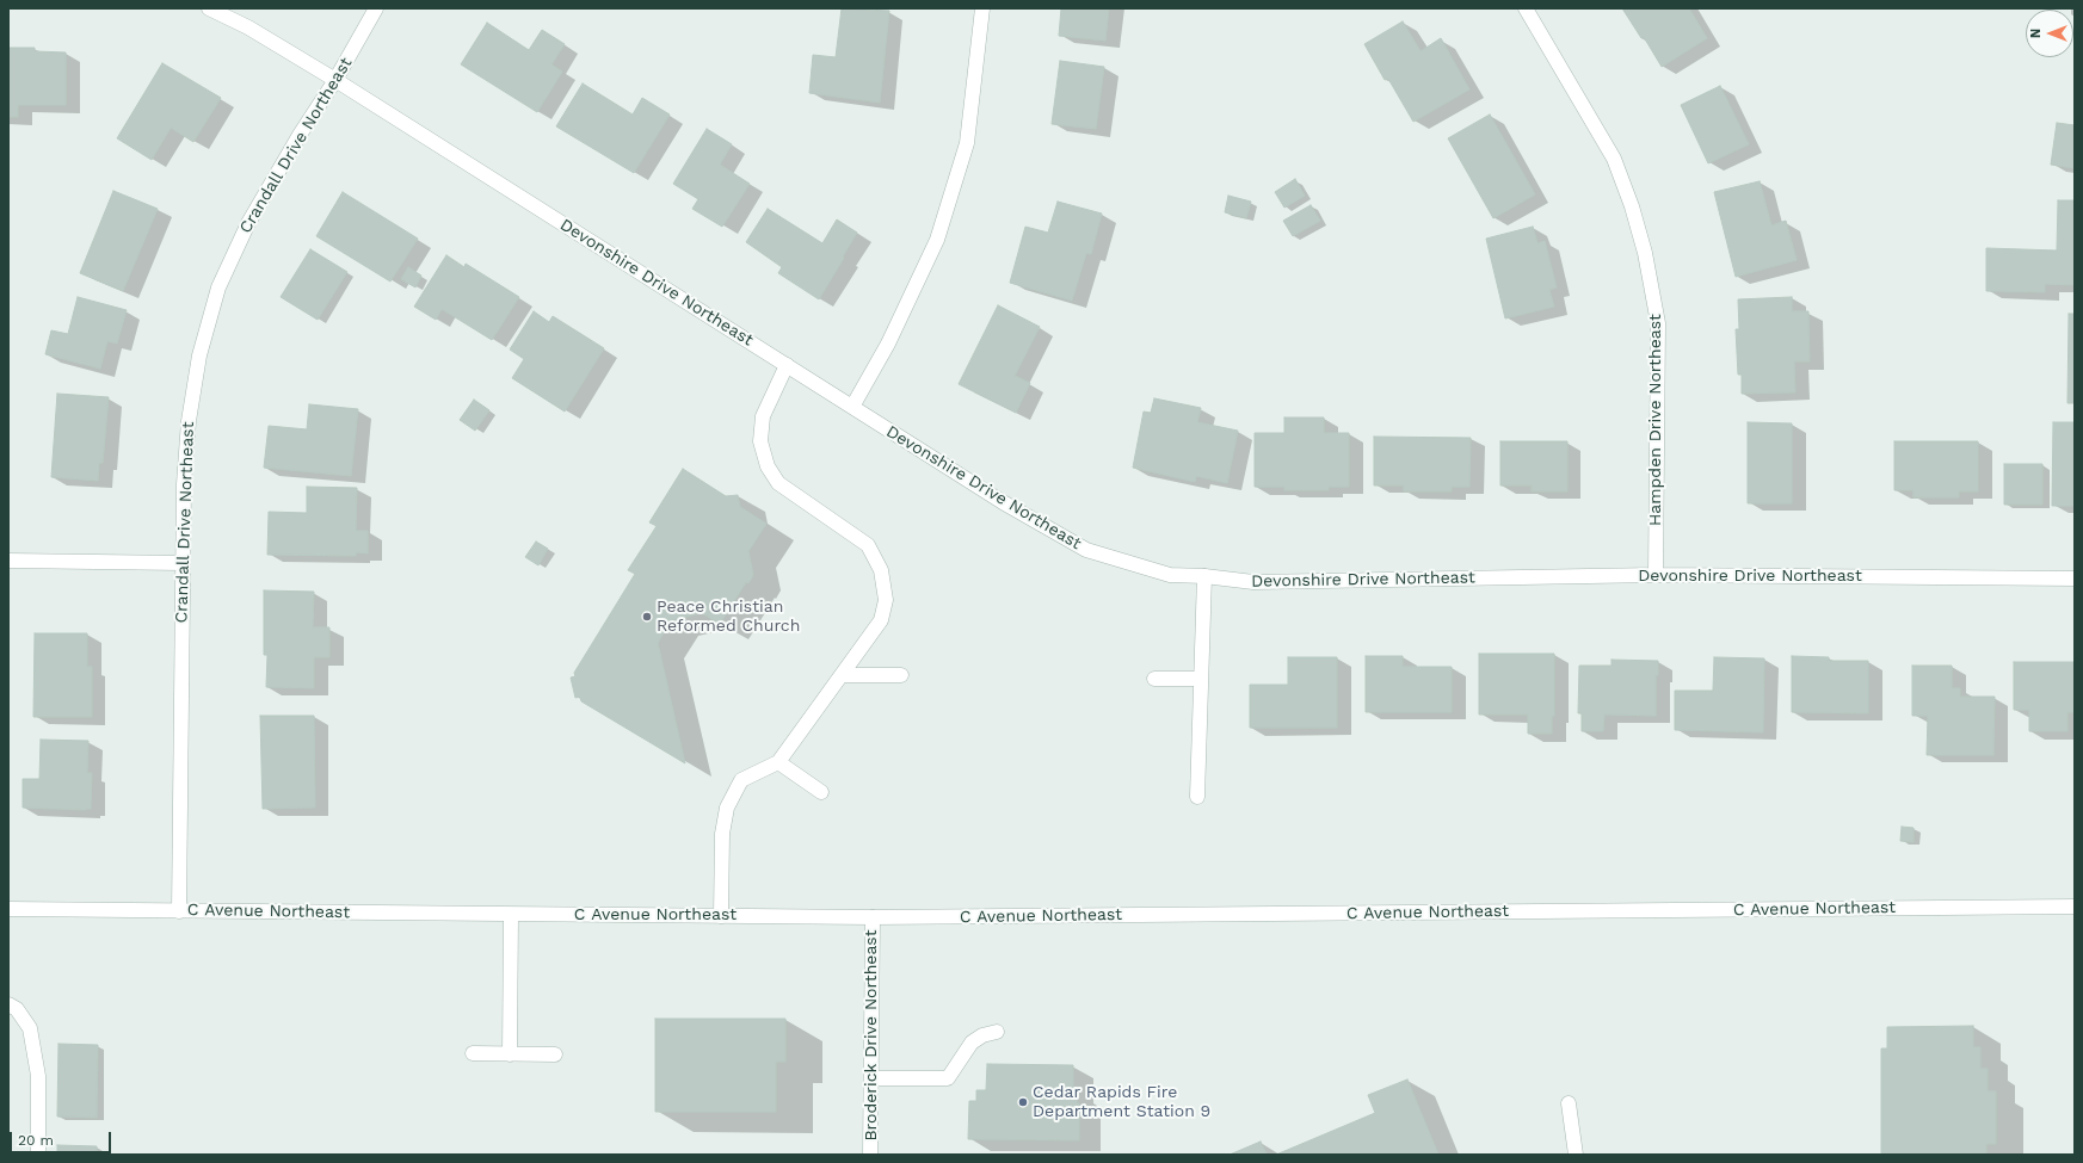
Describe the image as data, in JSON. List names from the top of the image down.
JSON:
{
  "streets": {
    "street": [
      "Crandall Drive Northeast",
      "Devonshire Drive Northeast",
      "Hampden Drive Northeast",
      "C Avenue Northeast",
      "Broderick Drive Northeast"
    ]
  },
  "crossings": [
    ["Crandall Drive Northeast", "Devonshire Drive Northeast"],
    ["Crandall Drive Northeast", "C Avenue Northeast"],
    ["Devonshire Drive Northeast", "Hampden Drive Northeast"],
    ["C Avenue Northeast", "Broderick Drive Northeast"]
  ],
  "places": ["Peace Christian Reformed Church", "Cedar Rapids Fire Department Station 9"],
  "scale_bar": "20 m",
  "north": "left"
}
